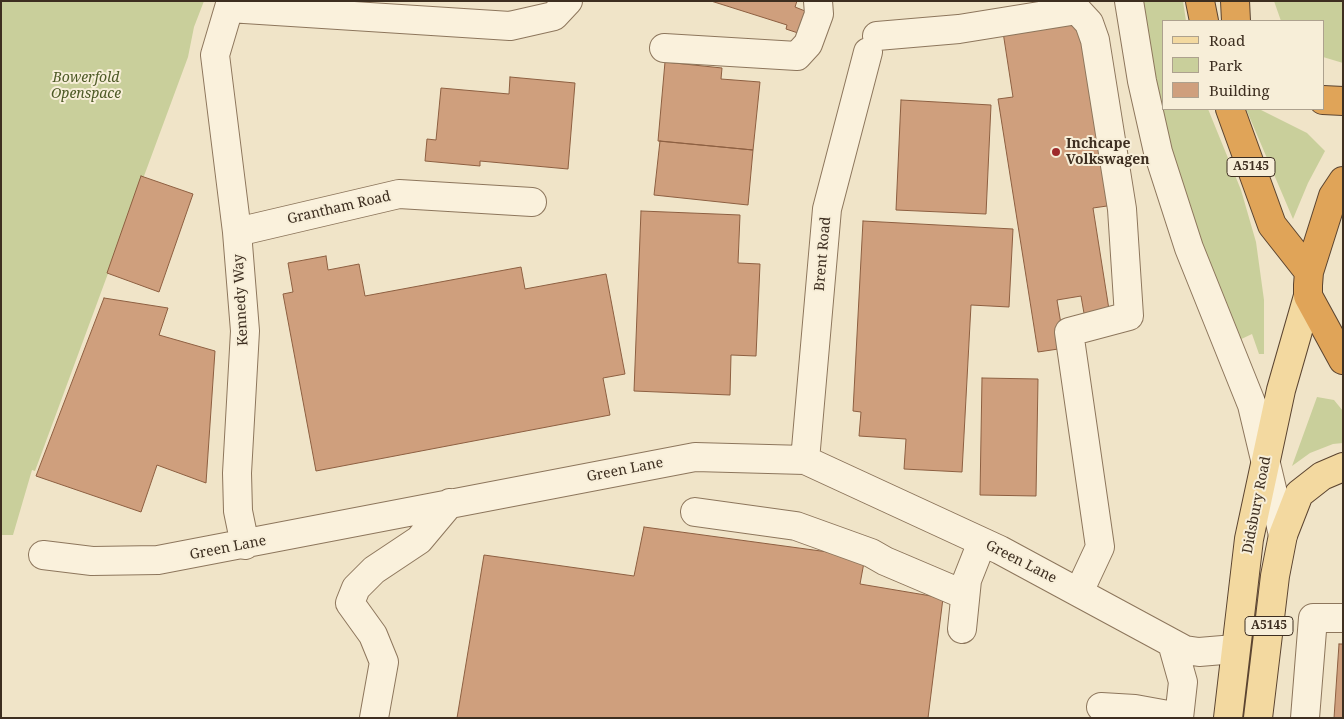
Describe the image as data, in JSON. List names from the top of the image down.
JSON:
{
  "streets": {
    "highway": ["A5145"],
    "main road": ["Didsbury Road"],
    "street": [
      "Grantham Road",
      "Brent Road",
      "Kennedy Way",
      "Green Lane"
    ]
  },
  "crossings": [
    ["A5145", "Didsbury Road"],
    ["Grantham Road", "Kennedy Way"],
    ["Brent Road", "Green Lane"],
    ["Kennedy Way", "Green Lane"],
    ["Green Lane", "Didsbury Road"]
  ],
  "parks": ["Bowerfold Openspace"],
  "places": ["Inchcape Volkswagen"],
  "legend": ["Road", "Park", "Building"]
}
